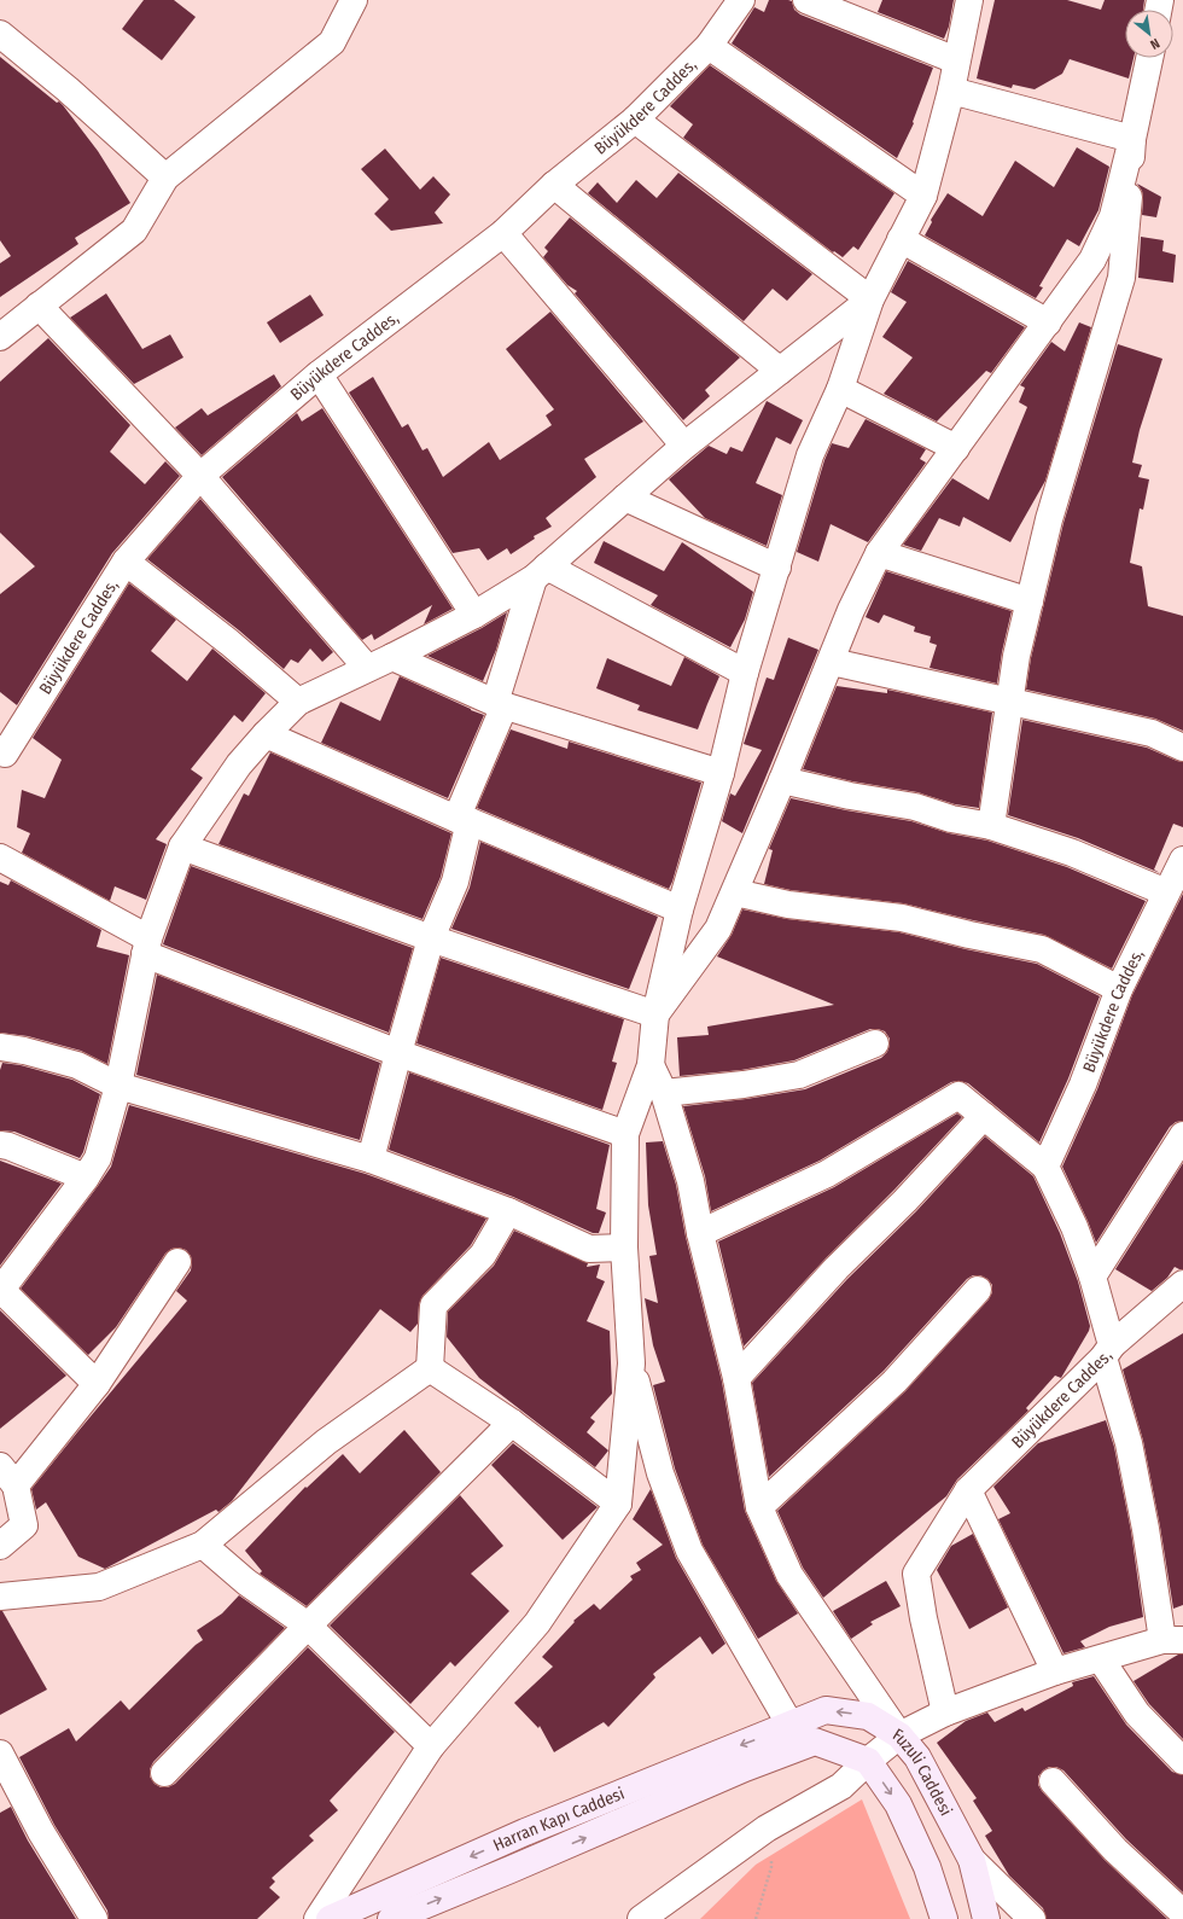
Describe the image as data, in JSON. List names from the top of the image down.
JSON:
{
  "streets": {
    "main road": ["Fuzuli Caddesi", "Harran Kapı Caddesi"],
    "street": ["Büyükdere Caddes,"]
  },
  "crossings": [
    ["Fuzuli Caddesi", "Harran Kapı Caddesi"]
  ],
  "north": "bottom right"
}
